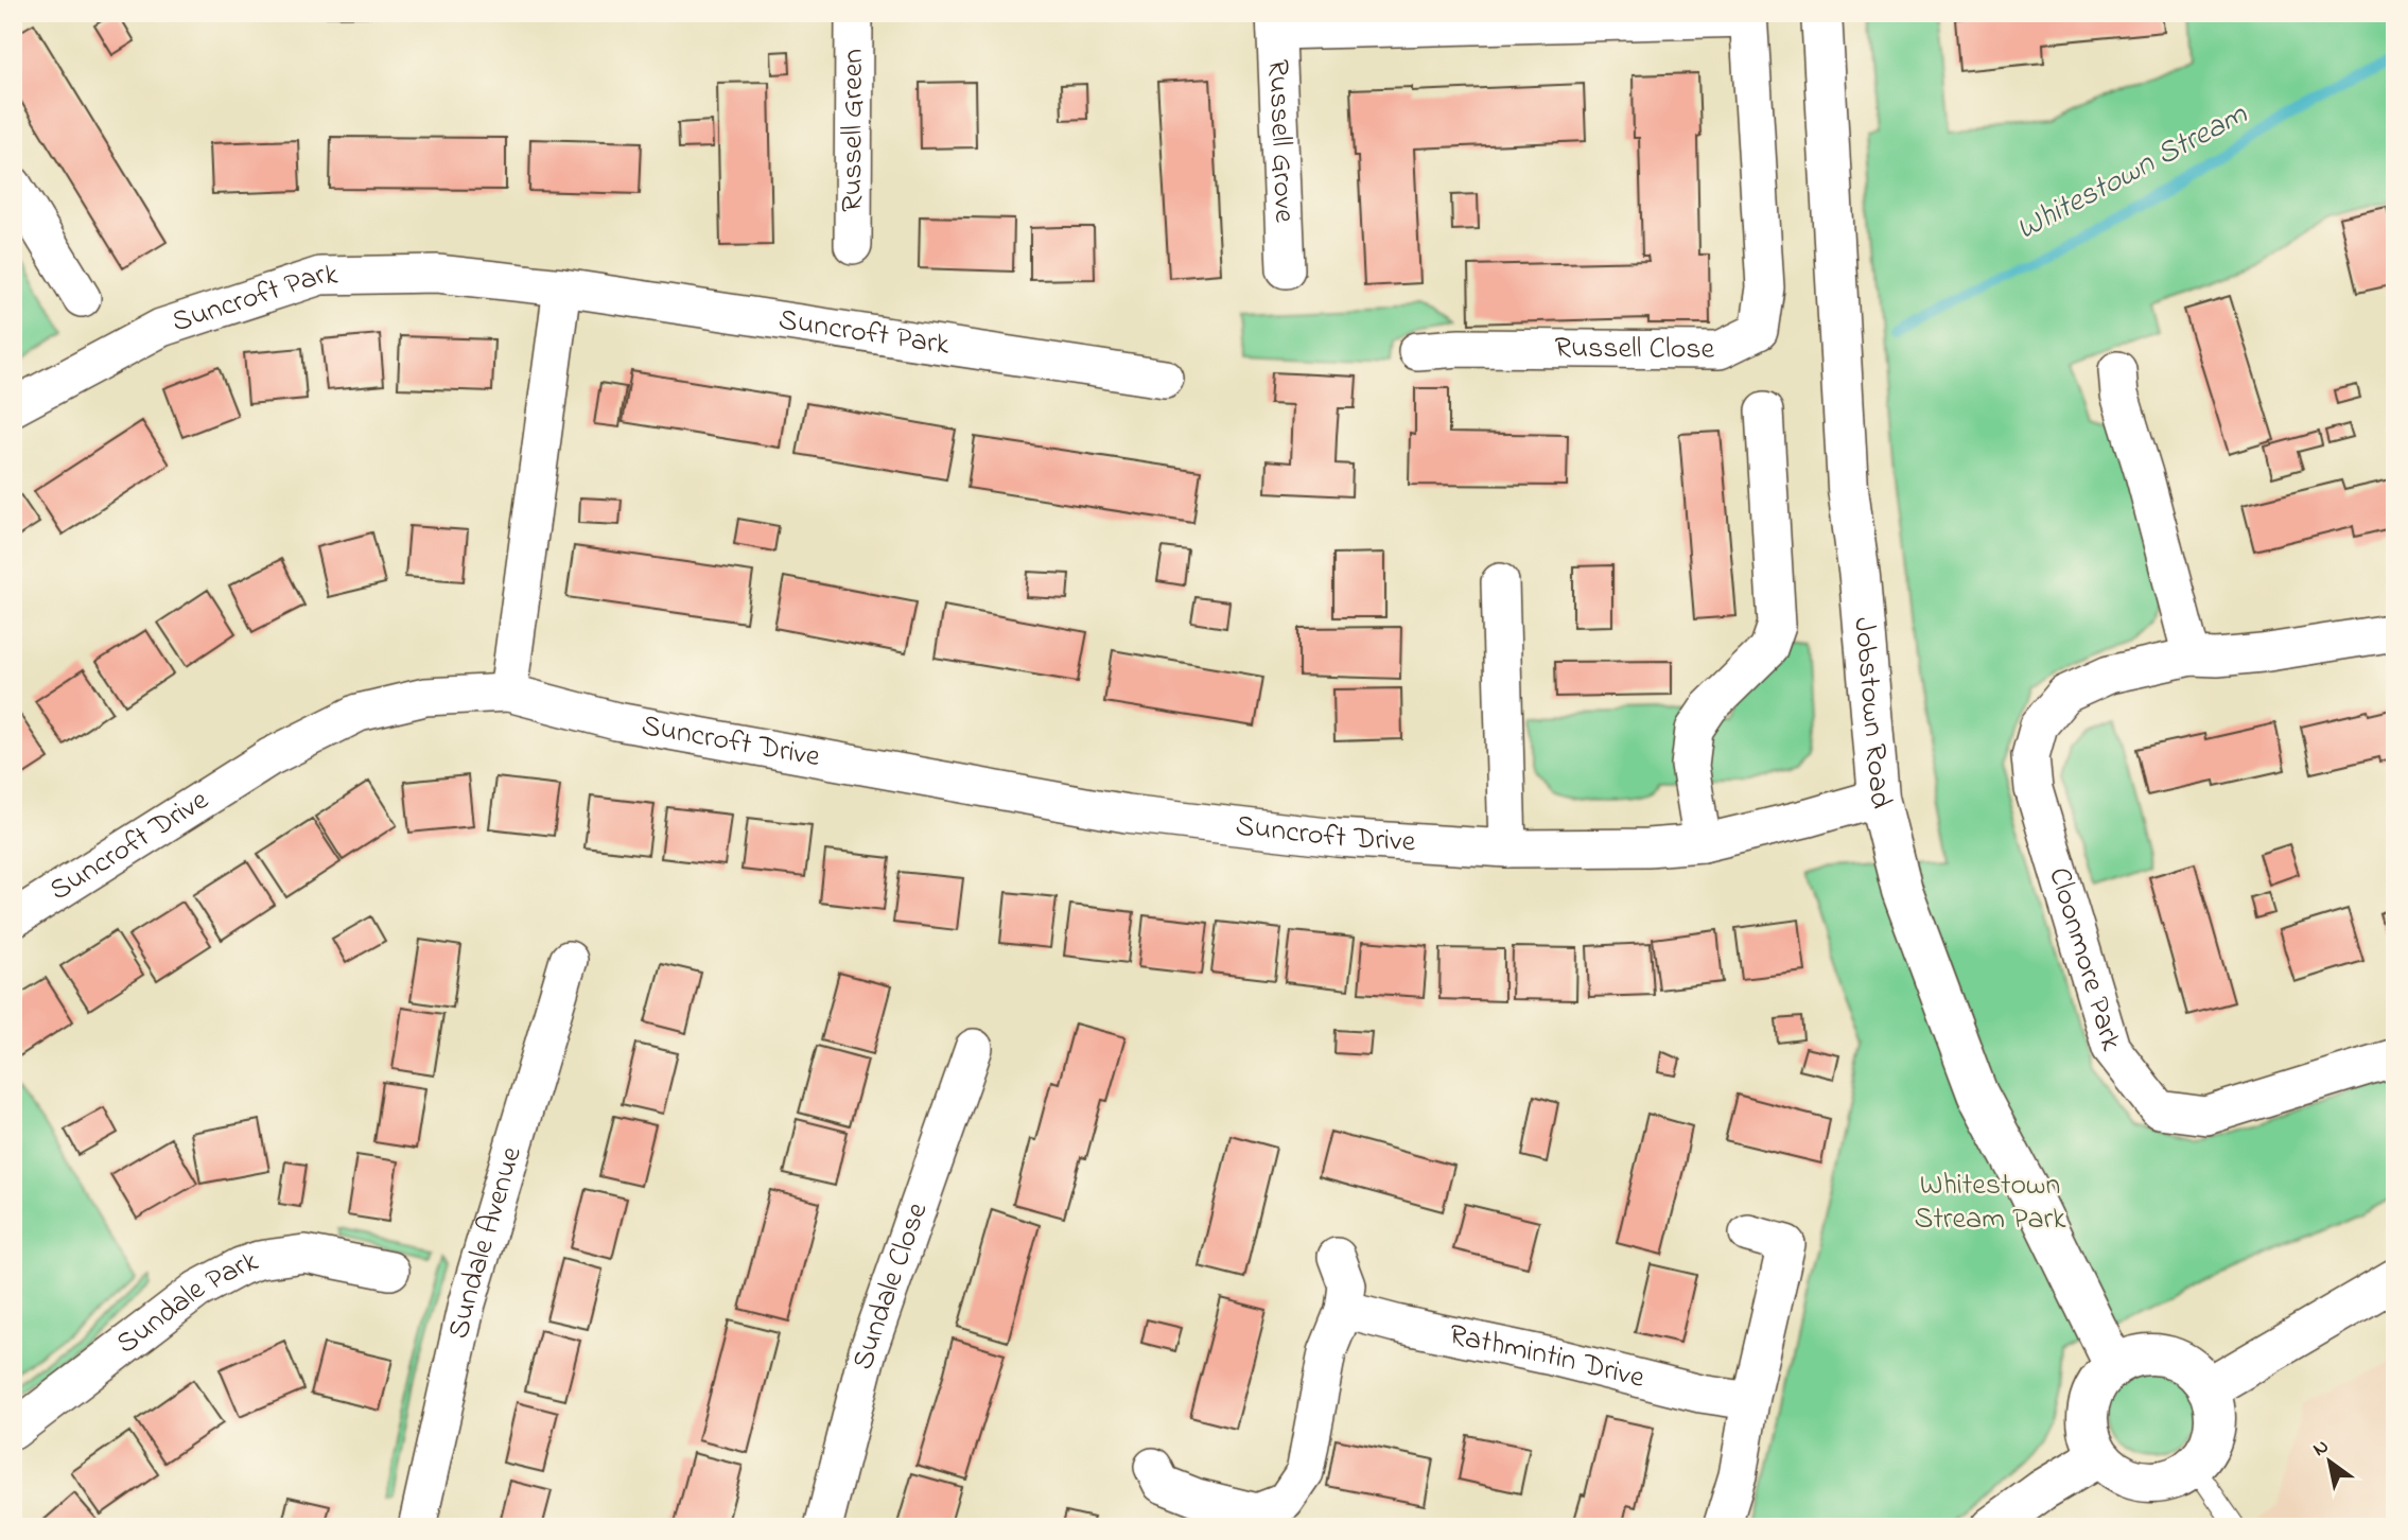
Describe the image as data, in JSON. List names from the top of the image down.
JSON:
{
  "streets": {
    "street": [
      "Russell Green",
      "Russell Grove",
      "Suncroft Park",
      "Russell Close",
      "Jobstown Road",
      "Suncroft Drive",
      "Cloonmore Park",
      "Sundale Avenue",
      "Sundale Close",
      "Sundale Park",
      "Rathmintin Drive"
    ]
  },
  "crossings": [
    ["Russell Grove", "Russell Close"],
    ["Jobstown Road", "Suncroft Drive"]
  ],
  "water": ["Whitestown Stream"],
  "parks": ["Whitestown Stream Park"],
  "north": "top left"
}
